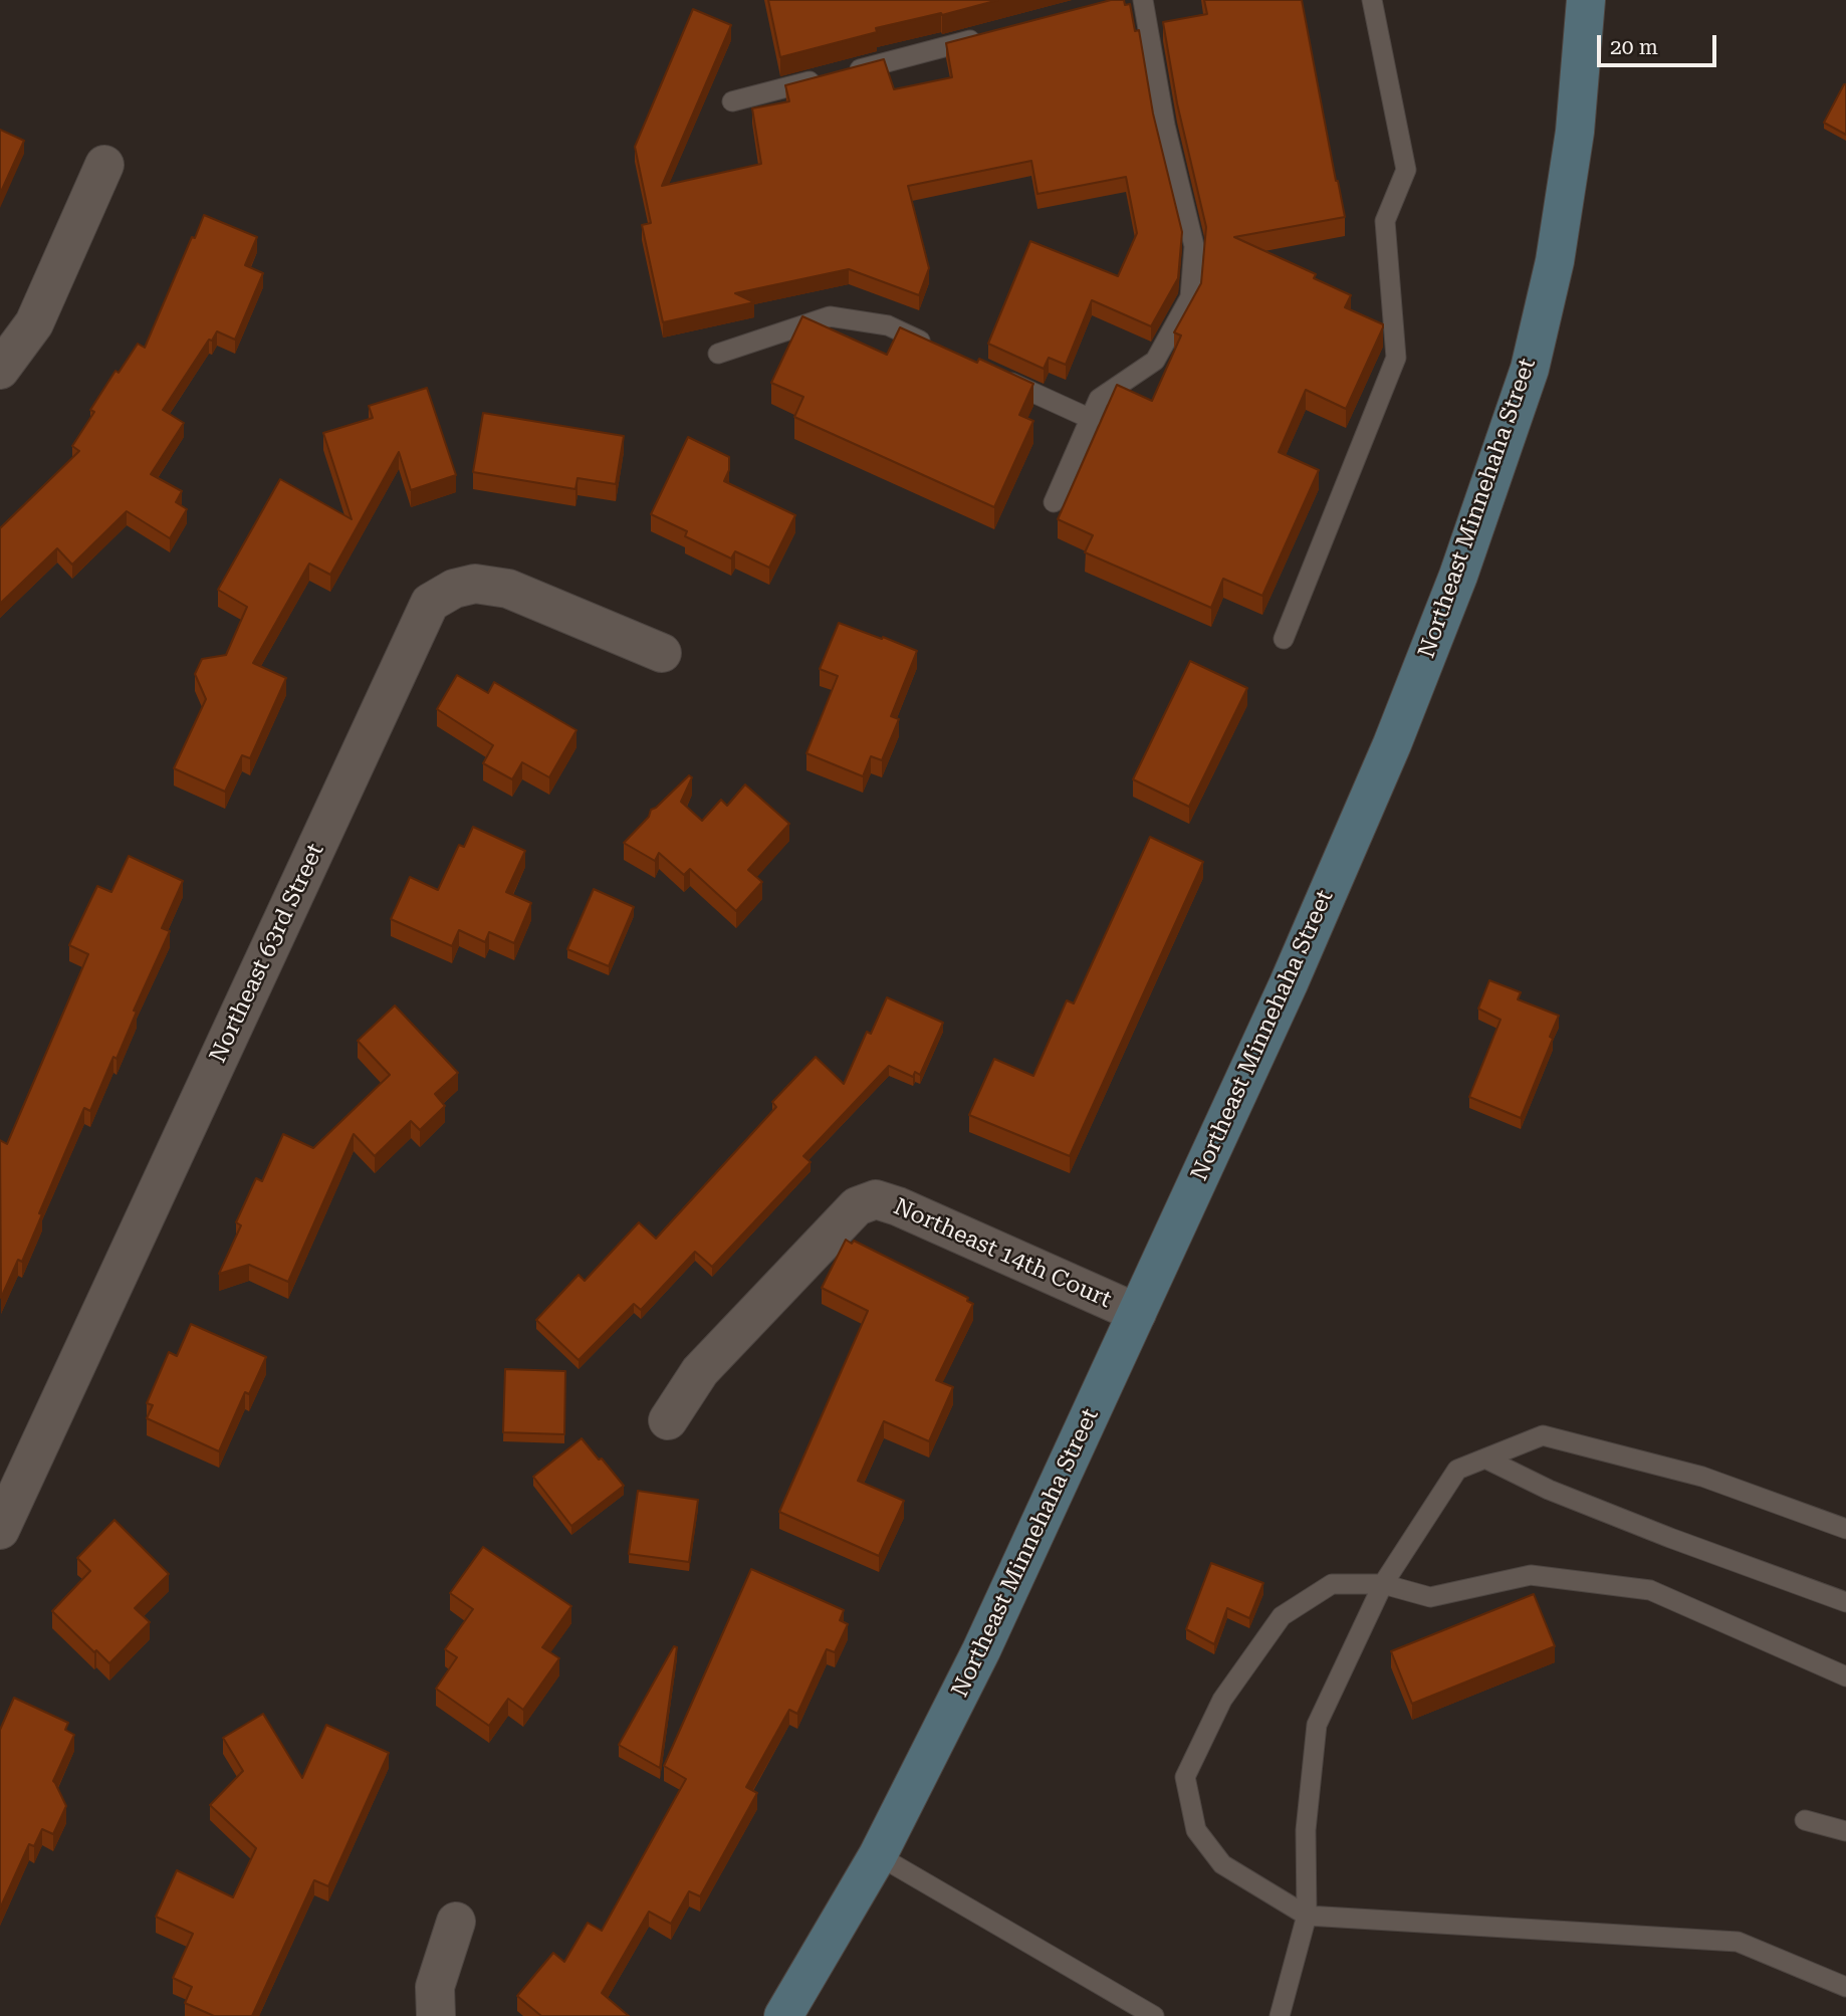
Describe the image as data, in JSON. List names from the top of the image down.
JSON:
{
  "streets": {
    "main road": ["Northeast Minnehaha Street"],
    "street": ["Northeast 63rd Street", "Northeast 14th Court"]
  },
  "crossings": [
    ["Northeast Minnehaha Street", "Northeast 14th Court"]
  ],
  "scale_bar": "20 m"
}
